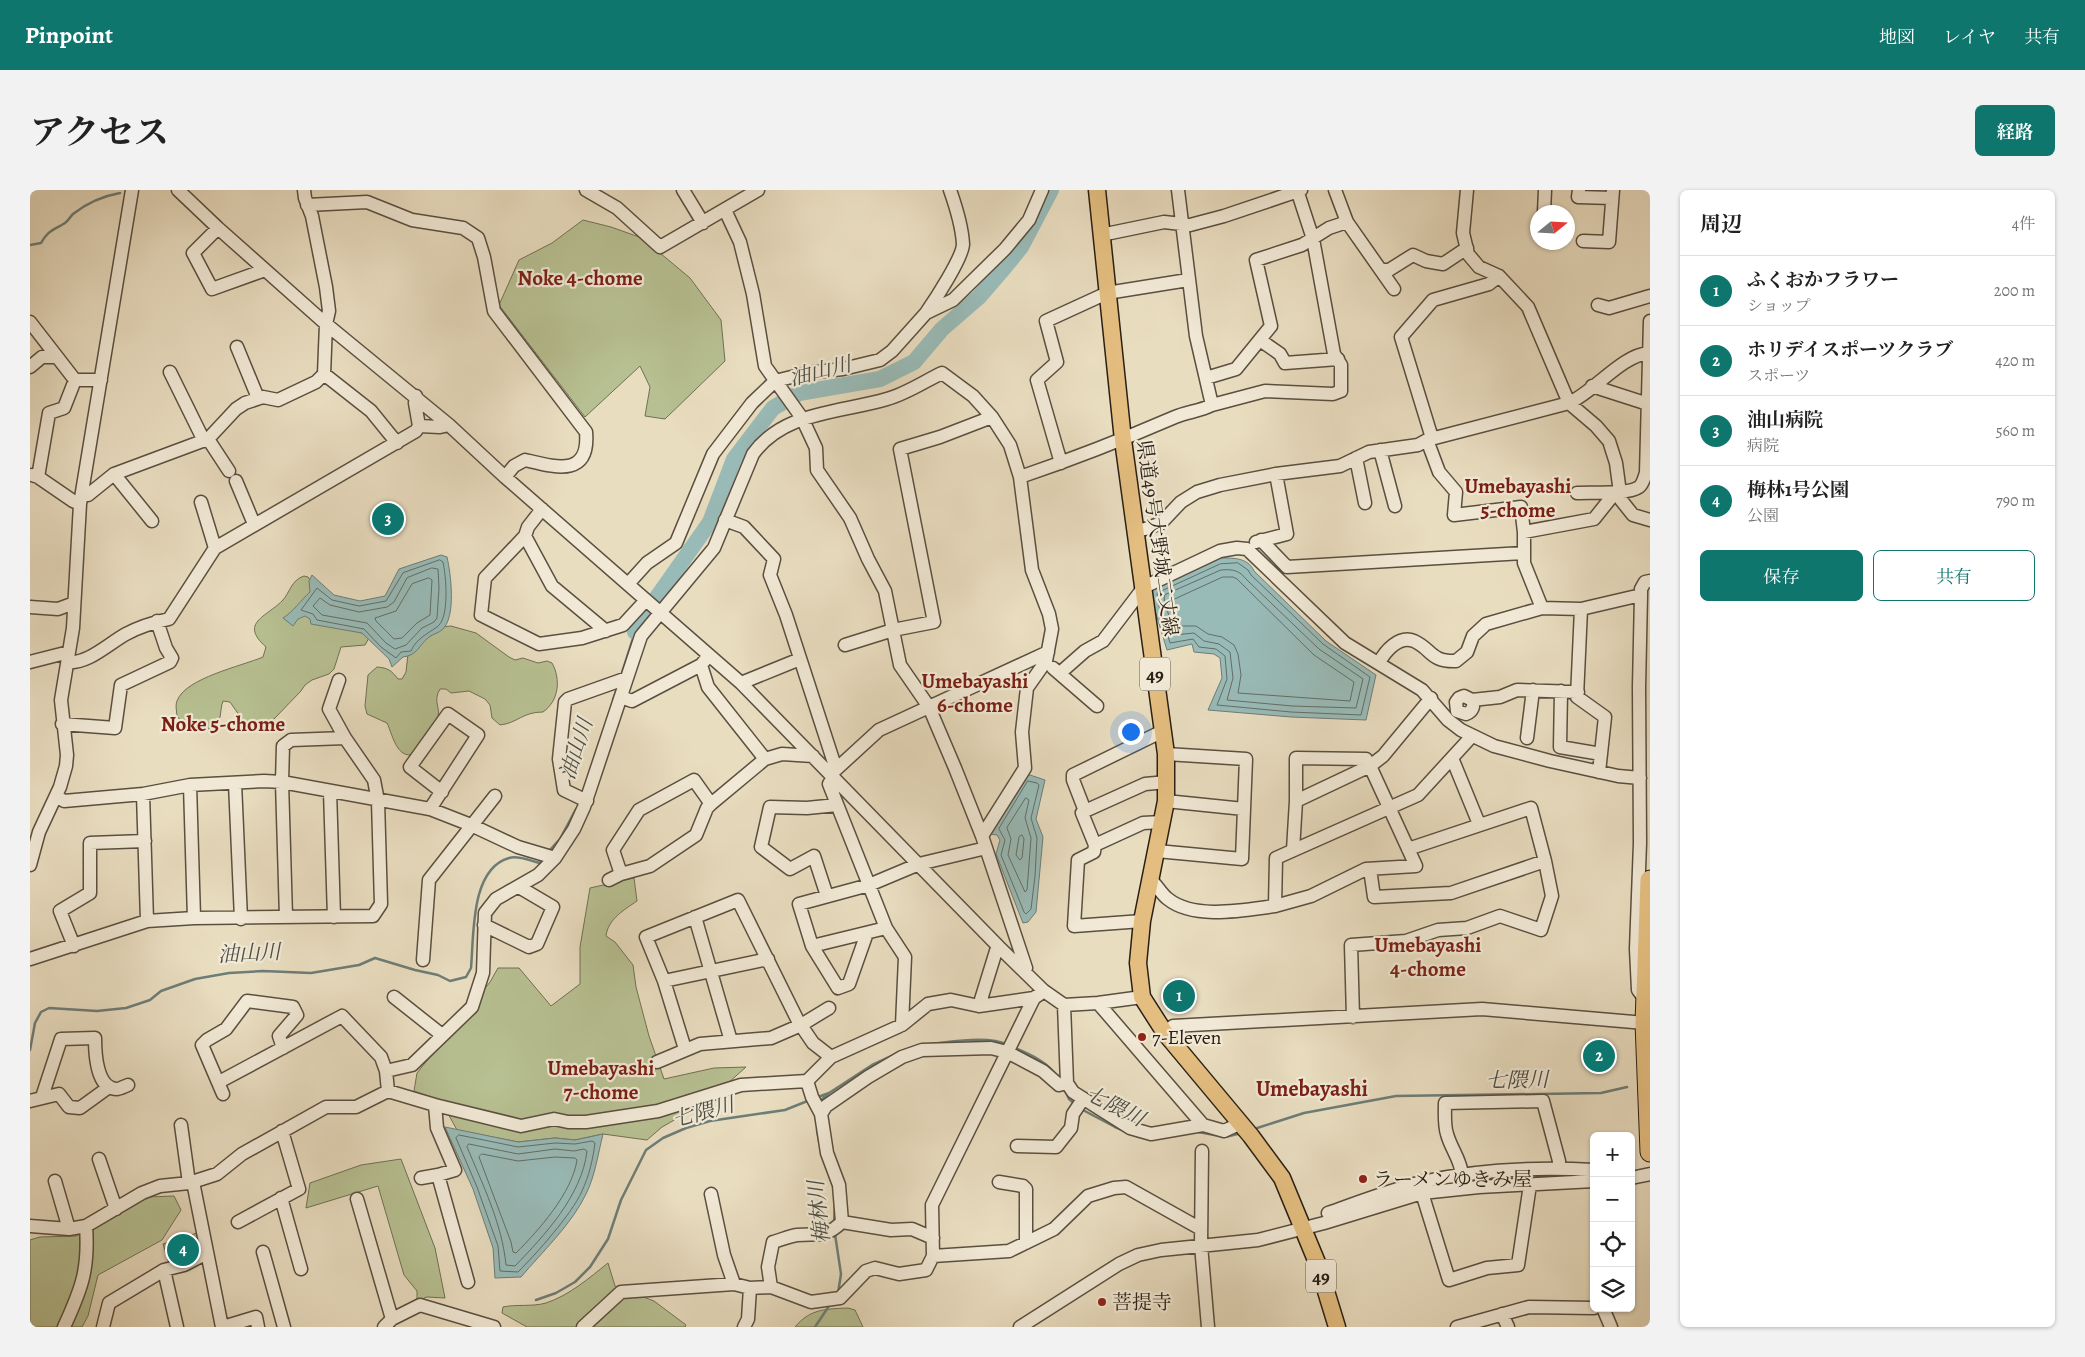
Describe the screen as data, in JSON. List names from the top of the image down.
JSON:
{
  "streets": {
    "main road": ["県道49号大野城二丈線", "49"]
  },
  "districts": [
    "Noke 4-chome",
    "Umebayashi 5-chome",
    "Umebayashi 6-chome",
    "Noke 5-chome",
    "Umebayashi 4-chome",
    "Umebayashi 7-chome",
    "Umebayashi"
  ],
  "water": ["油山川", "七隈川", "梅林川"],
  "places": ["7-Eleven", "ラーメンゆきみ屋", "菩提寺"],
  "north": "right",
  "page": {
    "header": "Pinpoint",
    "nav": ["地図", "レイヤ", "共有"],
    "title": "アクセス",
    "buttons": [
      "経路",
      ["保存", "共有"]
    ],
    "heading": ["周辺", "4件"],
    "list": [
      {
        "mark": "1",
        "name": "ふくおかフラワー",
        "note": "ショップ",
        "value": "200 m"
      },
      {
        "mark": "2",
        "name": "ホリデイスポーツクラブ",
        "note": "スポーツ",
        "value": "420 m"
      },
      {
        "mark": "3",
        "name": "油山病院",
        "note": "病院",
        "value": "560 m"
      },
      {
        "mark": "4",
        "name": "梅林1号公園",
        "note": "公園",
        "value": "790 m"
      }
    ],
    "pins": [
      "3",
      "1",
      "2",
      "4"
    ],
    "map_buttons": ["+", "−"]
  }
}
